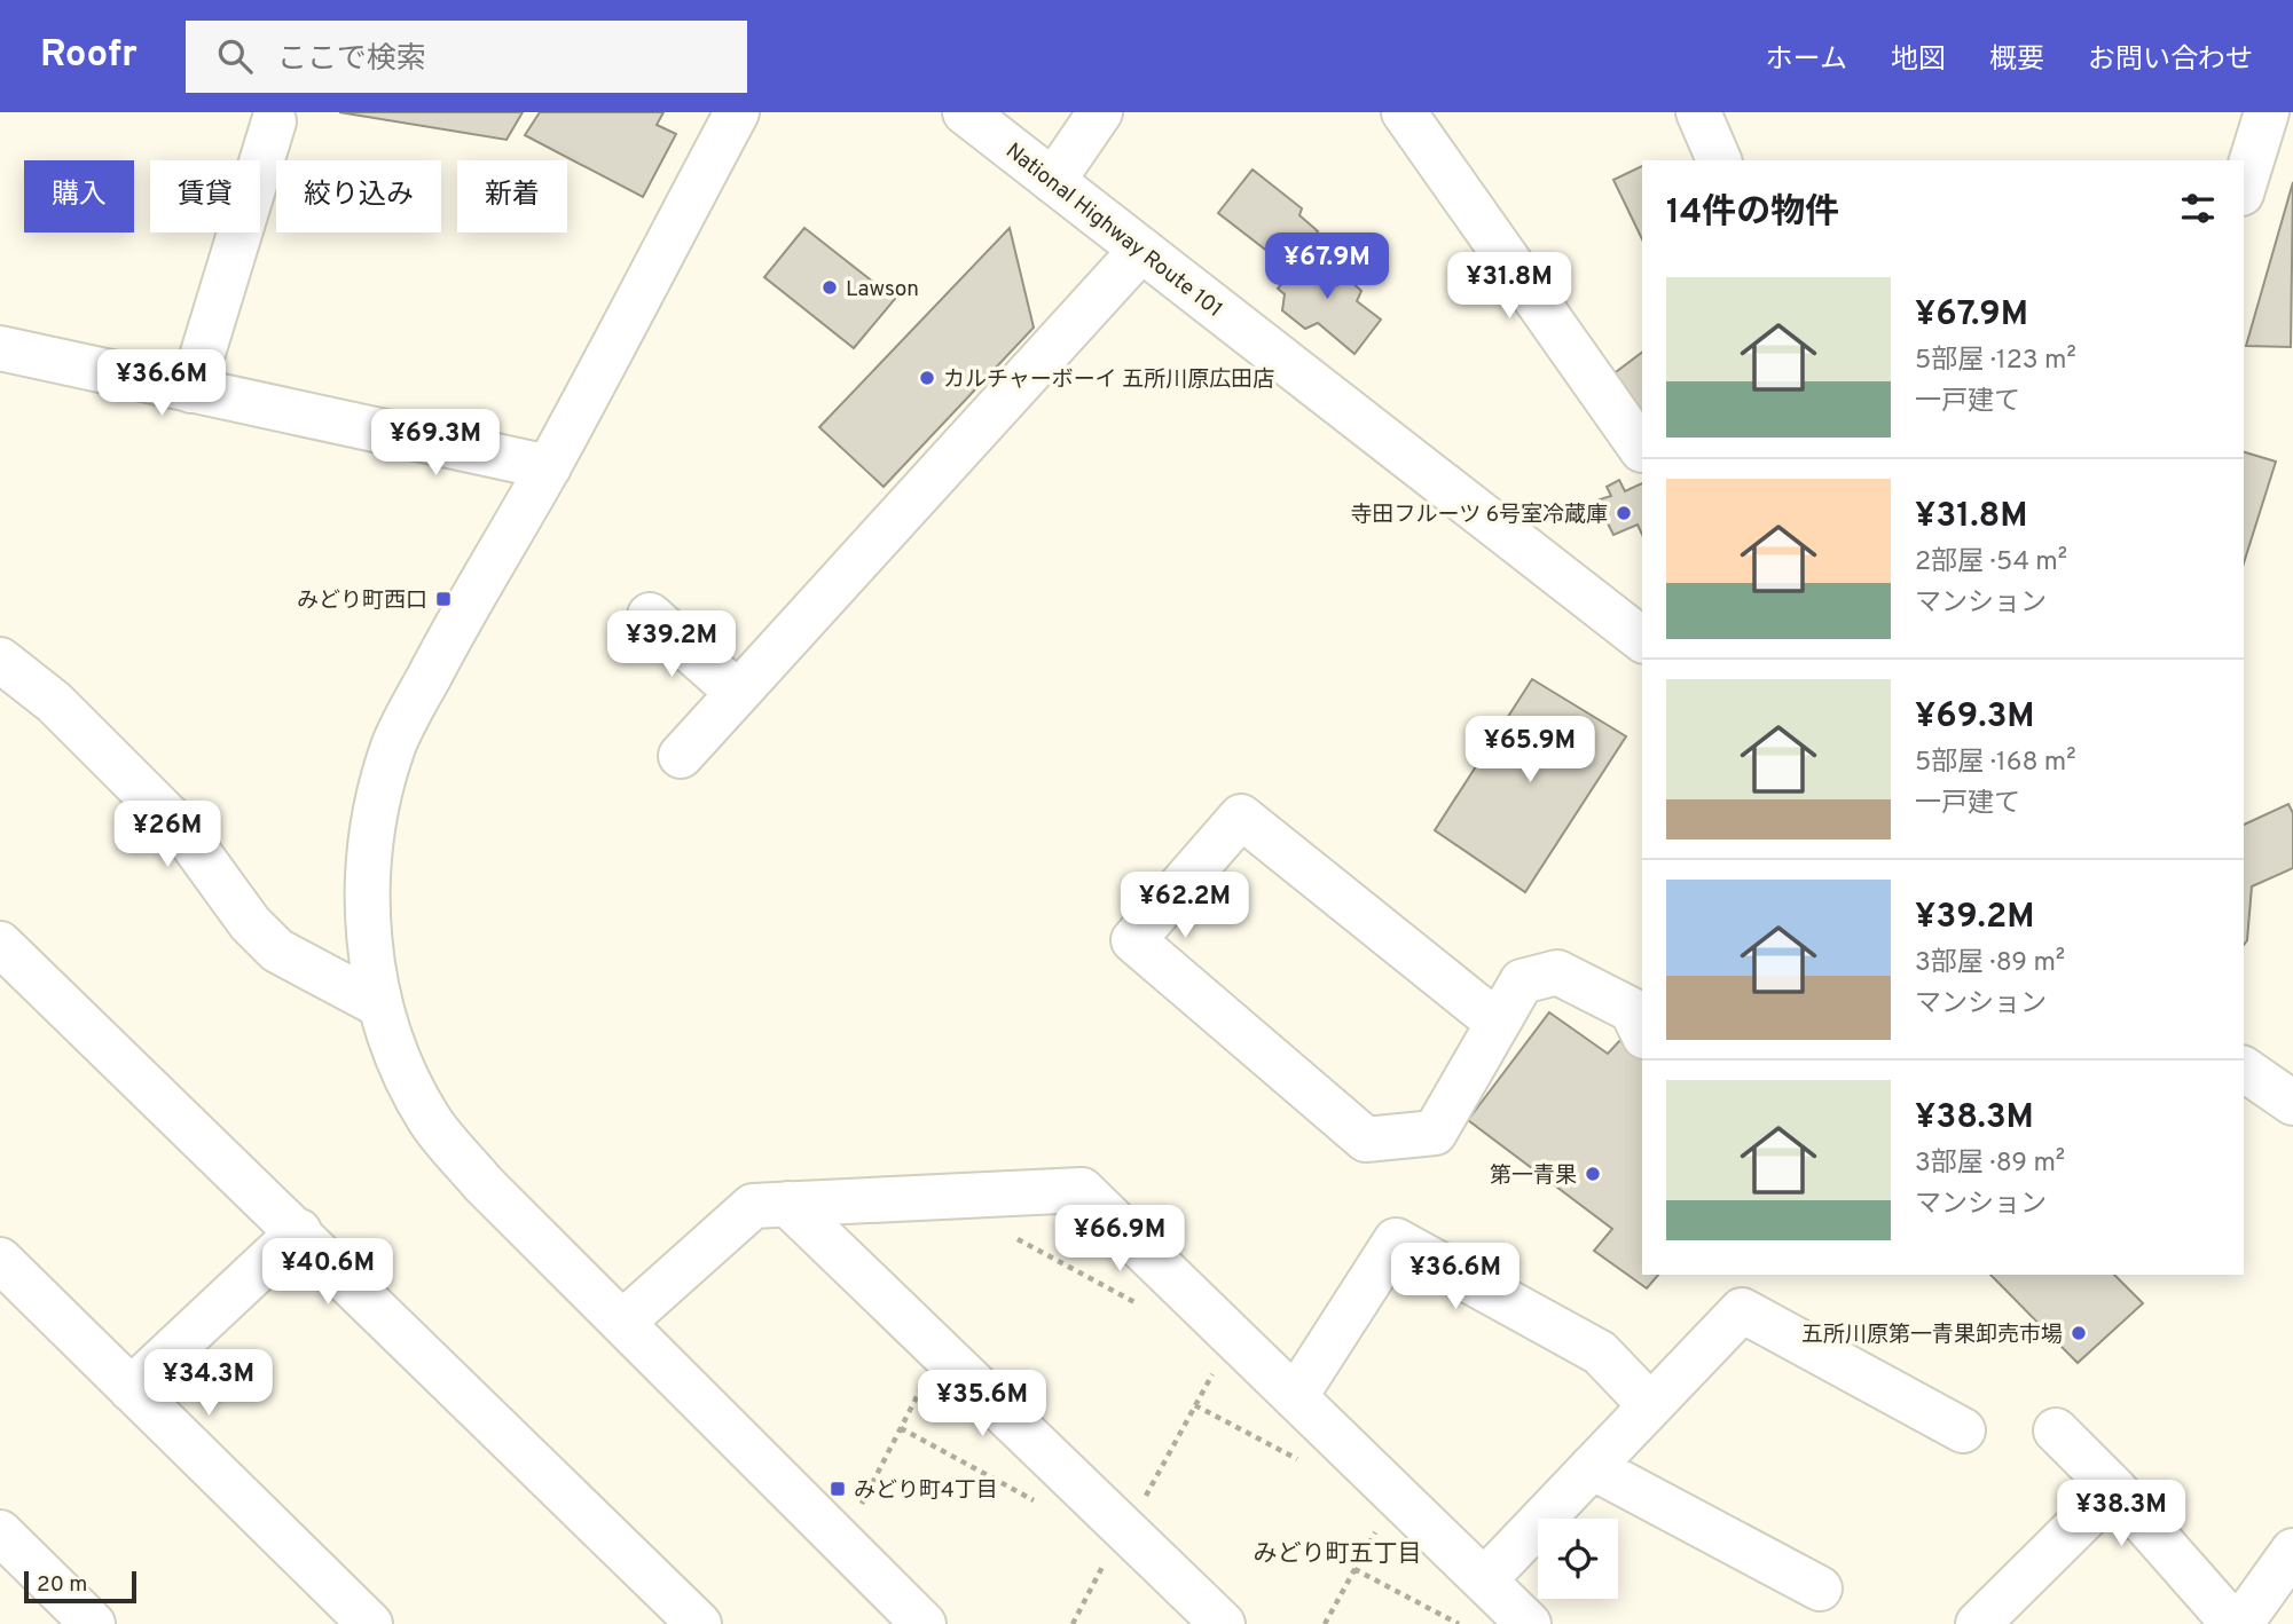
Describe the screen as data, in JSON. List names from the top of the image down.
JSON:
{
  "streets": {
    "main road": ["National Highway Route 101"]
  },
  "districts": ["みどり町五丁目"],
  "places": {
    "other": [
      "Lawson",
      "カルチャーボーイ 五所川原広田店",
      "寺田フルーツ 6号室冷蔵庫",
      "第一青果",
      "五所川原第一青果卸売市場"
    ],
    "transit": ["みどり町西口", "みどり町4丁目"]
  },
  "scale_bar": "20 m",
  "page": {
    "header": "Roofr",
    "search": "ここで検索",
    "nav": [
      "ホーム",
      "地図",
      "概要",
      "お問い合わせ"
    ],
    "chip": [
      "購入",
      "賃貸",
      "絞り込み",
      "新着"
    ],
    "heading": "14件の物件",
    "price": [
      "¥67.9M",
      "¥31.8M",
      "¥36.6M",
      "¥69.3M",
      "¥39.2M",
      "¥65.9M",
      "¥26M",
      "¥62.2M",
      "¥66.9M",
      "¥40.6M",
      "¥36.6M",
      "¥34.3M",
      "¥35.6M",
      "¥38.3M"
    ],
    "list": [
      {
        "name": "¥67.9M",
        "note": "5部屋 · 123 m² · 一戸建て"
      },
      {
        "name": "¥31.8M",
        "note": "2部屋 · 54 m² · マンション"
      },
      {
        "name": "¥69.3M",
        "note": "5部屋 · 168 m² · 一戸建て"
      },
      {
        "name": "¥39.2M",
        "note": "3部屋 · 89 m² · マンション"
      },
      {
        "name": "¥38.3M",
        "note": "3部屋 · 89 m² · マンション"
      }
    ],
    "scale": "20 m"
  }
}
